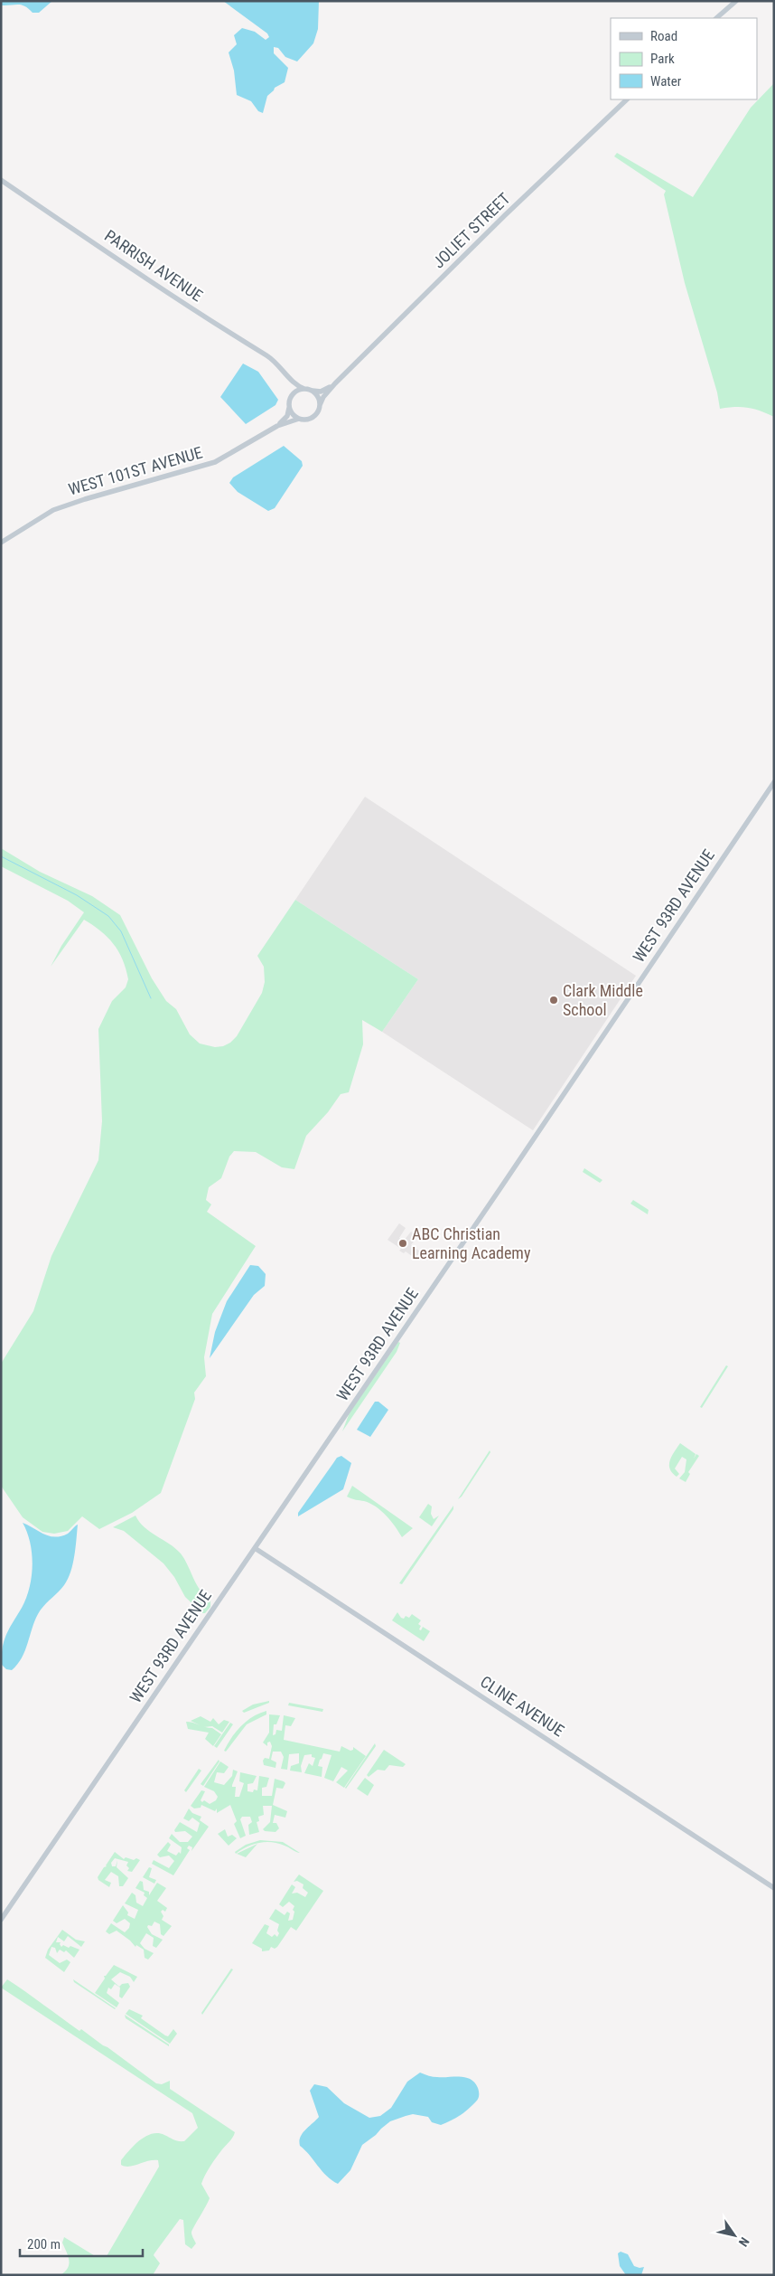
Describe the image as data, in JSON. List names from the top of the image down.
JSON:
{
  "streets": {
    "street": [
      "JOLIET STREET",
      "PARRISH AVENUE",
      "WEST 101ST AVENUE",
      "WEST 93RD AVENUE",
      "CLINE AVENUE"
    ]
  },
  "crossings": [
    ["JOLIET STREET", "PARRISH AVENUE"],
    ["JOLIET STREET", "WEST 101ST AVENUE"],
    ["PARRISH AVENUE", "WEST 101ST AVENUE"],
    ["WEST 93RD AVENUE", "CLINE AVENUE"]
  ],
  "places": ["Clark Middle School", "ABC Christian Learning Academy"],
  "legend": ["Road", "Park", "Water"],
  "scale_bar": "200 m",
  "north": "bottom right"
}
